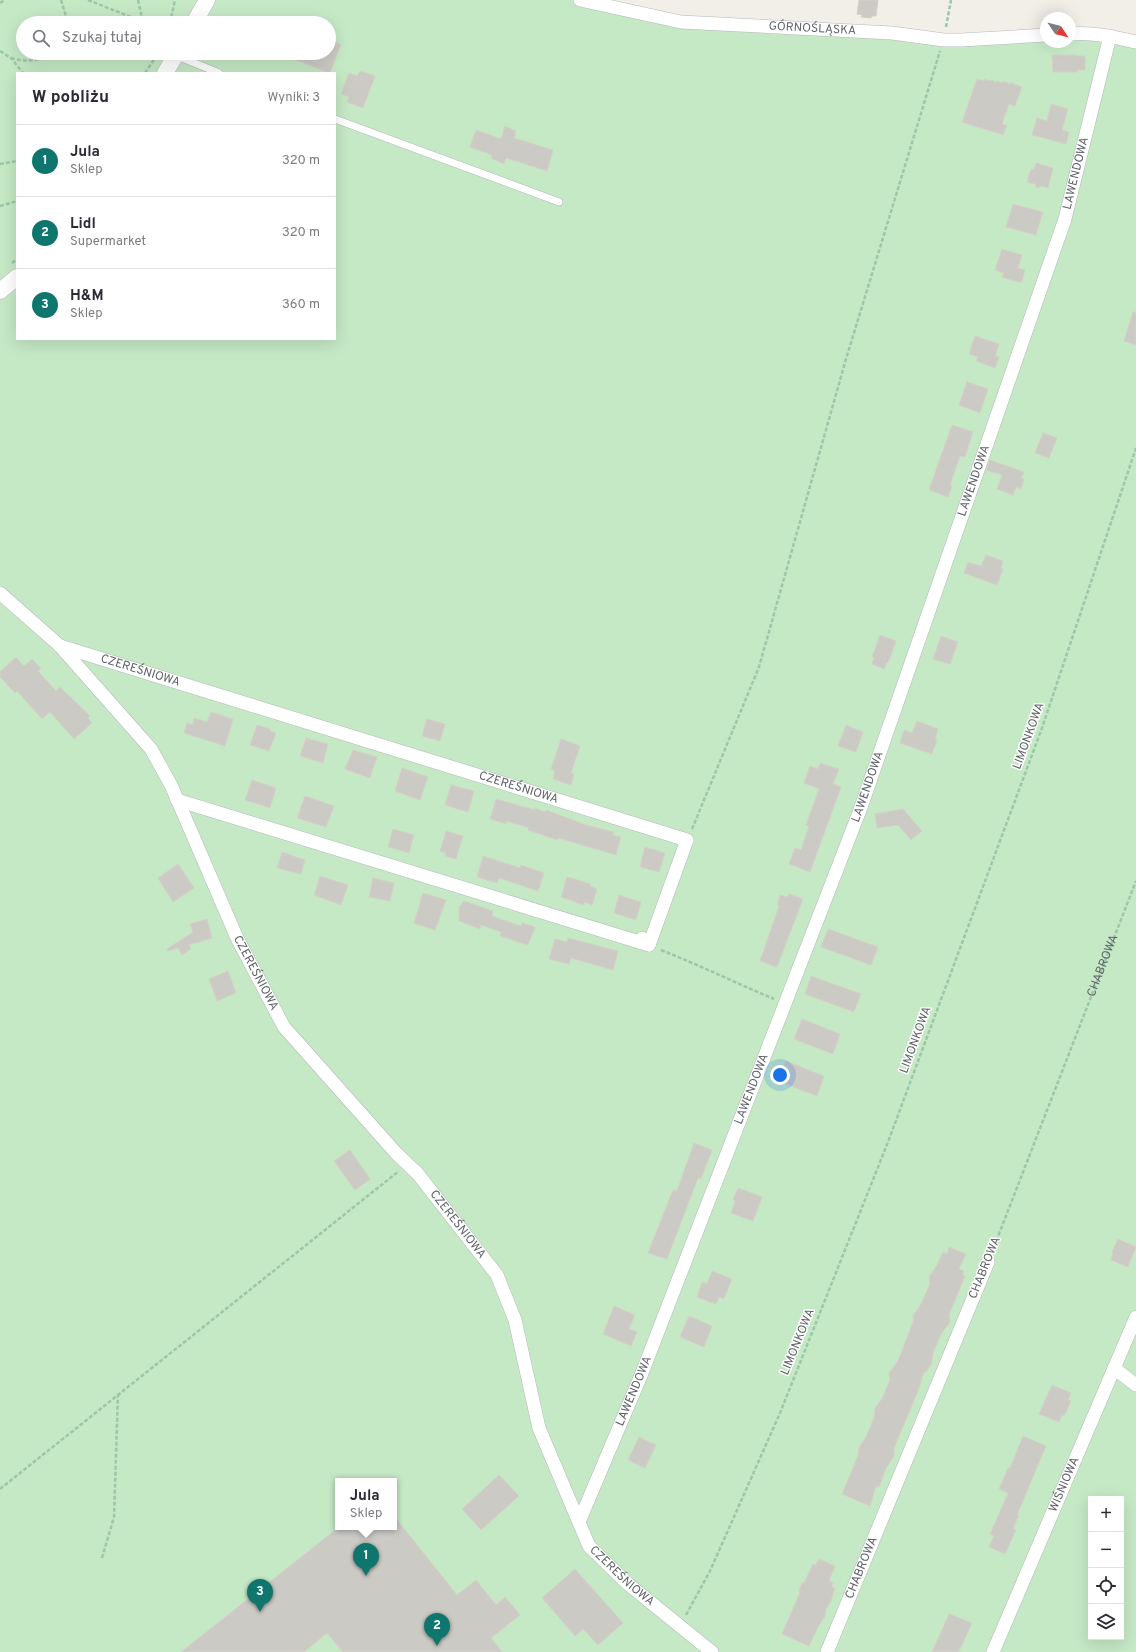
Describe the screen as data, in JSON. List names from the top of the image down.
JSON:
{
  "streets": {
    "street": [
      "GÓRNOŚLĄSKA",
      "LAWENDOWA",
      "CZEREŚNIOWA",
      "CHABROWA",
      "WIŚNIOWA"
    ],
    "path": ["LIMONKOWA"]
  },
  "crossings": [
    ["LAWENDOWA", "CZEREŚNIOWA"],
    ["CZEREŚNIOWA", "LIMONKOWA"]
  ],
  "north": "bottom right",
  "page": {
    "search": "Szukaj tutaj",
    "heading": ["W pobliżu", "Wyniki: 3"],
    "list": [
      {
        "mark": "1",
        "name": "Jula",
        "note": "Sklep",
        "value": "320 m"
      },
      {
        "mark": "2",
        "name": "Lidl",
        "note": "Supermarket",
        "value": "320 m"
      },
      {
        "mark": "3",
        "name": "H&M",
        "note": "Sklep",
        "value": "360 m"
      }
    ],
    "popup": ["Jula", "Sklep"],
    "map_buttons": ["+", "−"],
    "pins": ["1", "3", "2"]
  }
}
